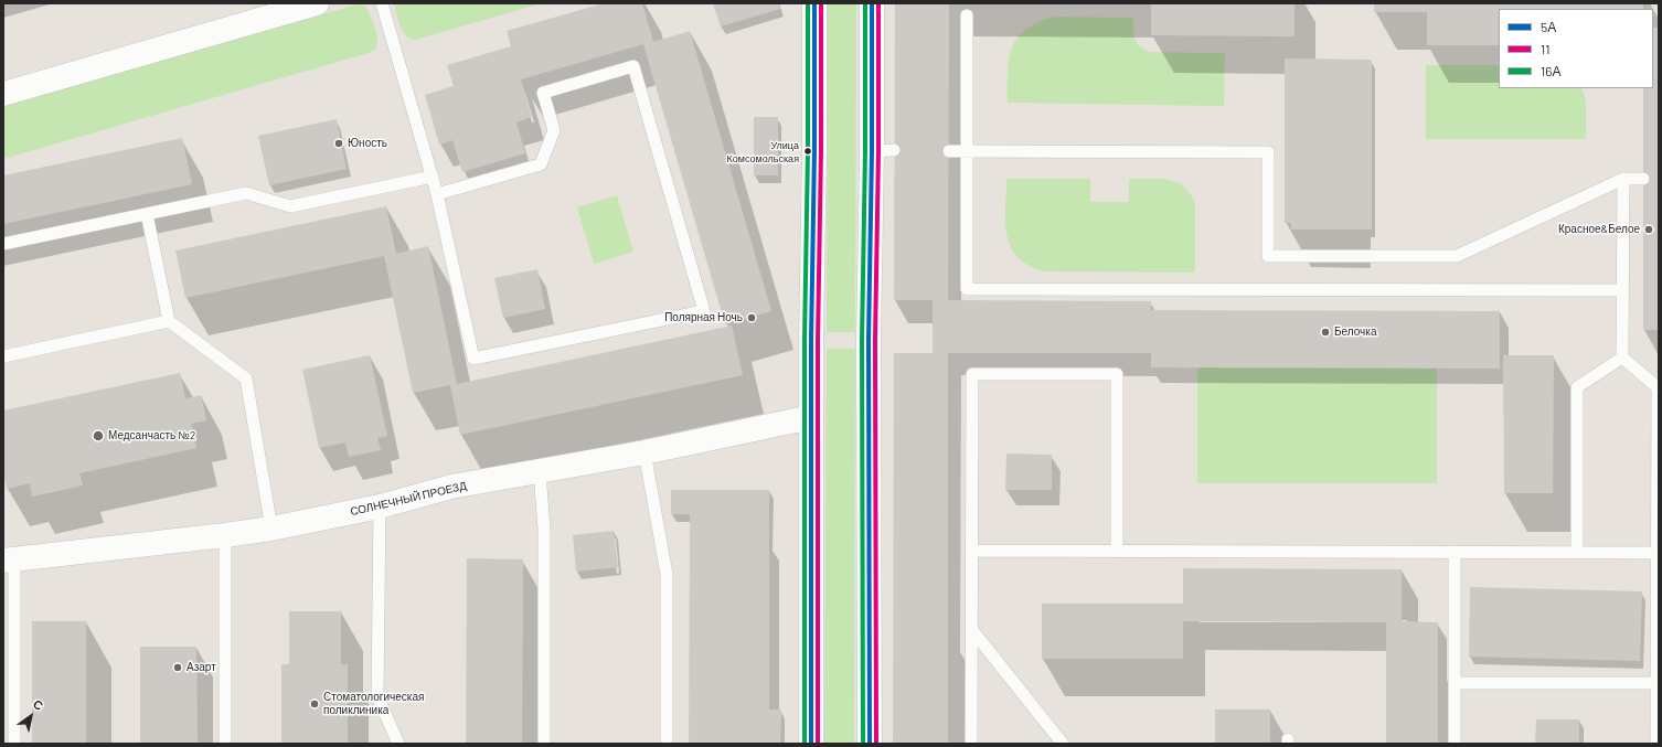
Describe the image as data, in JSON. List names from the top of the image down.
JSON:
{
  "streets": {
    "street": ["СОЛНЕЧНЫЙ ПРОЕЗД"]
  },
  "places": [
    "Юность",
    "Улица Комсомольская",
    "Красное&Белое",
    "Полярная Ночь",
    "Белочка",
    "Медсанчасть №2",
    "Азарт",
    "Стоматологическая поликлиника"
  ],
  "lines": ["transit line 5А", "transit line 11", "transit line 16А"],
  "legend": ["5А", "11", "16А"],
  "north": "top right"
}
